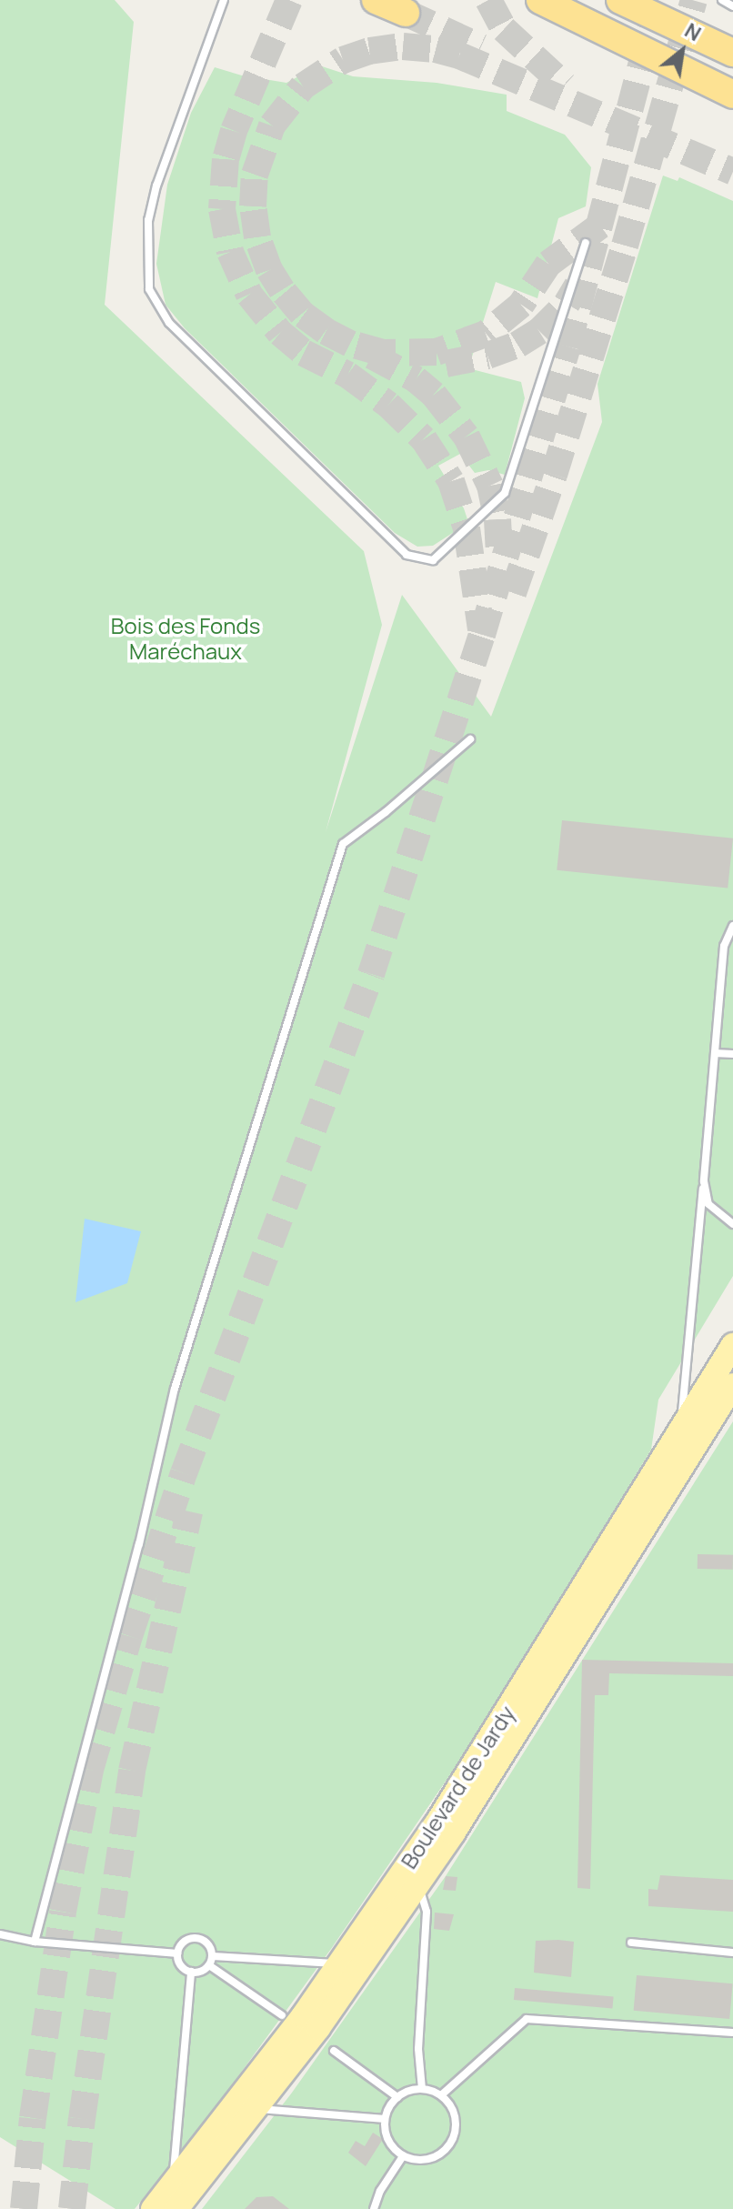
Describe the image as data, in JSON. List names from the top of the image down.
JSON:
{
  "streets": {
    "main road": ["Boulevard de Jardy"]
  },
  "parks": ["Bois des Fonds Maréchaux"],
  "north": "top right"
}
